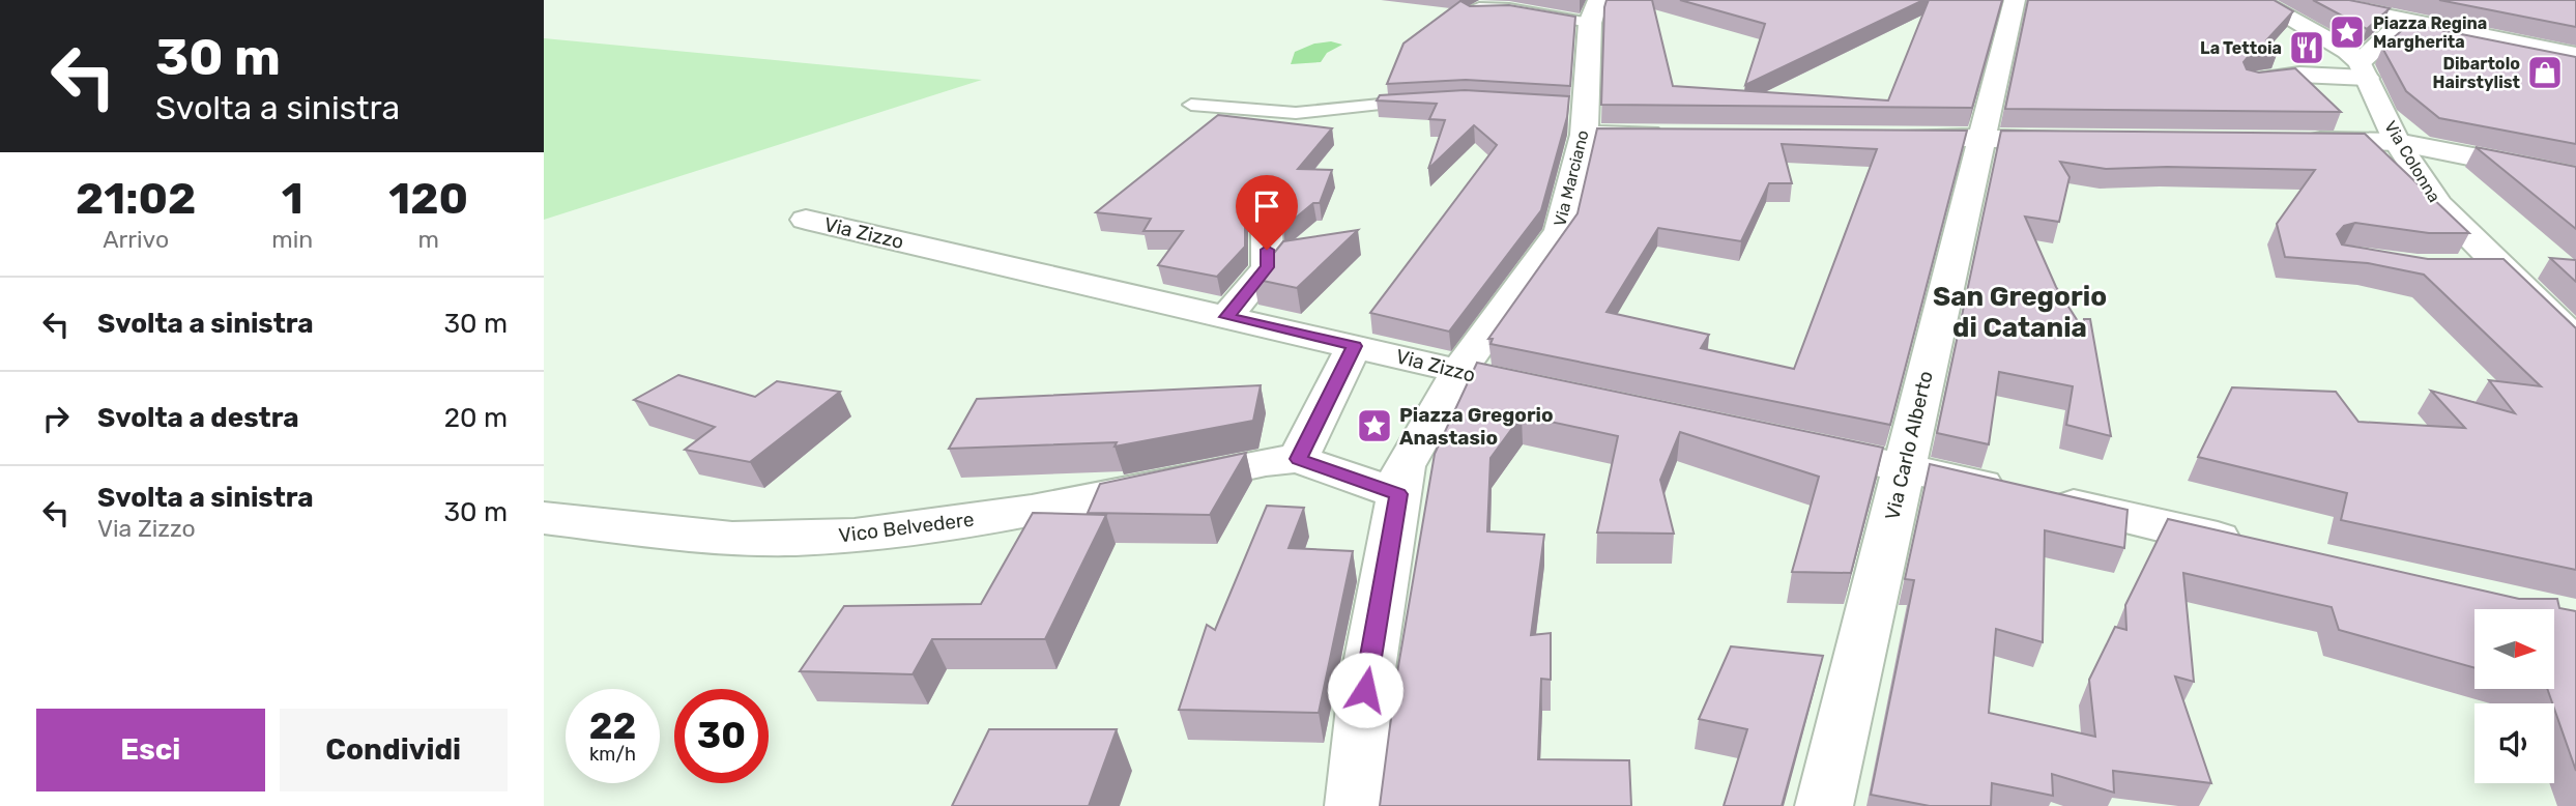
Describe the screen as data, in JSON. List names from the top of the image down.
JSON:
{
  "streets": {
    "street": [
      "Via Colonna",
      "Via Marciano",
      "Via Zizzo",
      "Via Carlo Alberto",
      "Vico Belvedere"
    ]
  },
  "crossings": [
    ["Via Marciano", "Via Zizzo"]
  ],
  "districts": ["San Gregorio di Catania"],
  "places": {
    "place": ["Piazza Regina Margherita", "Piazza Gregorio Anastasio"],
    "restaurant": ["La Tettoia"],
    "shop": ["Dibartolo Hairstylist"]
  },
  "north": "right",
  "page": {
    "turn": ["30 m", "Svolta a sinistra"],
    "eta": [
      "21:02",
      "Arrivo",
      "1",
      "min",
      "120",
      "m"
    ],
    "list": [
      {
        "name": "Svolta a sinistra",
        "value": "30 m"
      },
      {
        "name": "Svolta a destra",
        "value": "20 m"
      },
      {
        "name": "Svolta a sinistra",
        "note": "Via Zizzo",
        "value": "30 m"
      }
    ],
    "speed": "22 km/h",
    "limit": "30",
    "buttons": ["Esci", "Condividi"]
  }
}
